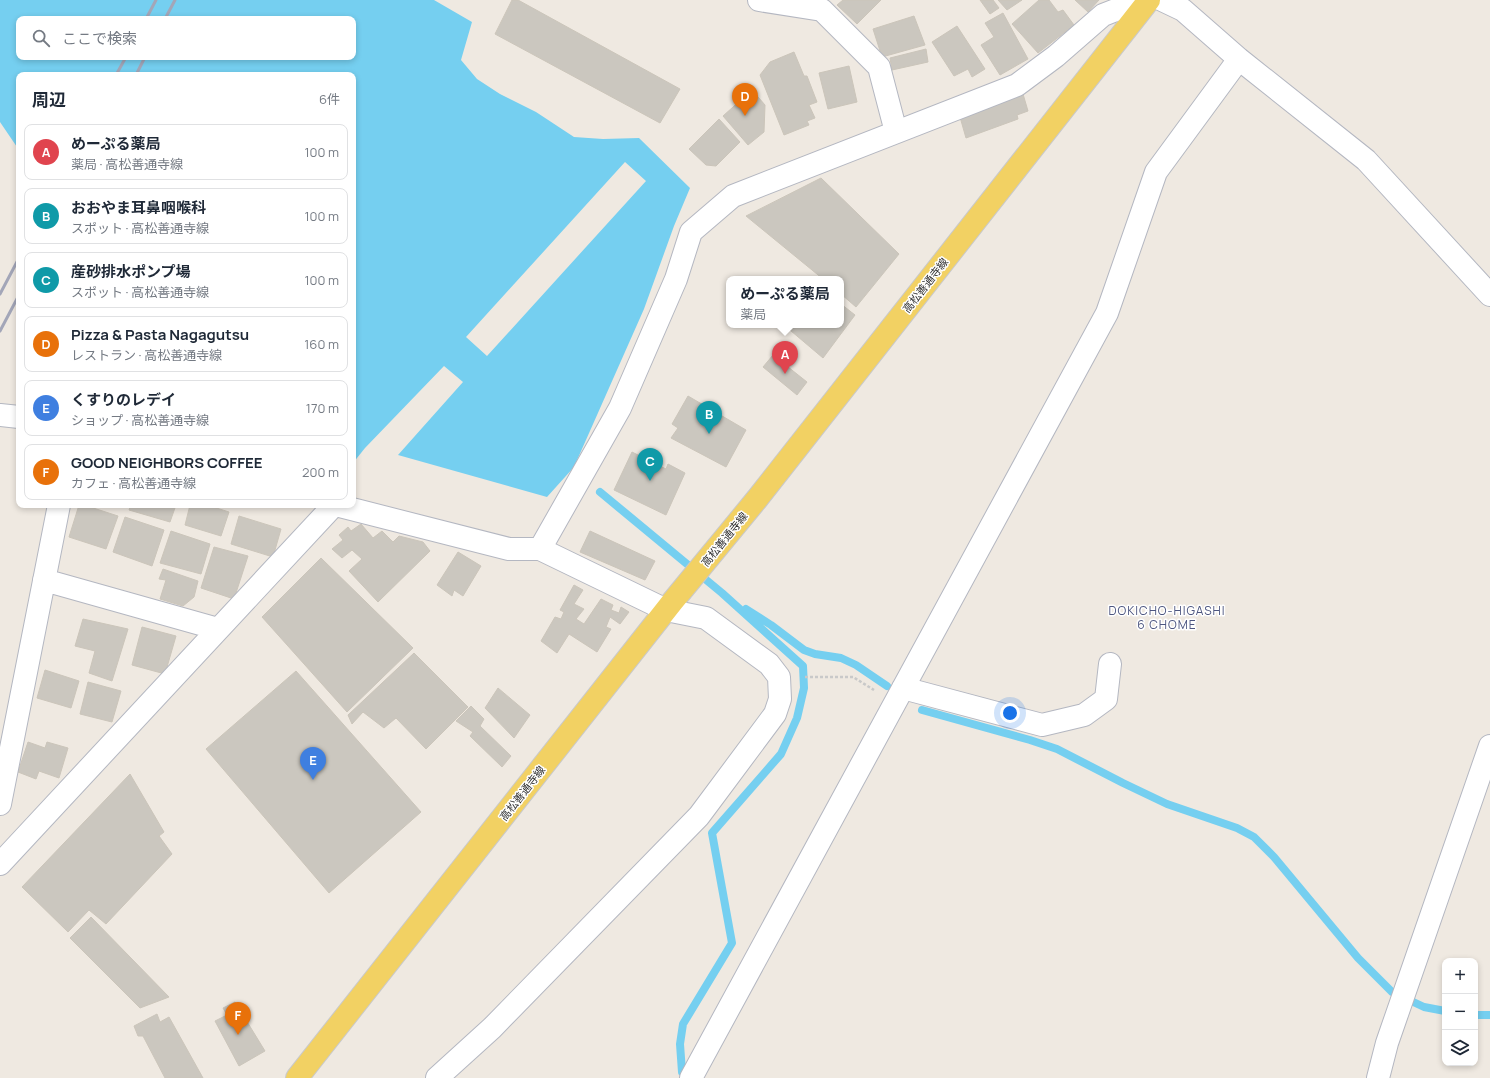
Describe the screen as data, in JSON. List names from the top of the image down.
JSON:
{
  "streets": {
    "main road": ["高松善通寺線"]
  },
  "districts": ["DOKICHO-HIGASHI 6 CHOME"],
  "page": {
    "search": "ここで検索",
    "heading": ["周辺", "6件"],
    "pins": [
      "D",
      "A",
      "B",
      "C",
      "E",
      "F"
    ],
    "list": [
      {
        "mark": "A",
        "name": "めーぷる薬局",
        "note": "薬局 · 高松善通寺線",
        "value": "100 m"
      },
      {
        "mark": "B",
        "name": "おおやま耳鼻咽喉科",
        "note": "スポット · 高松善通寺線",
        "value": "100 m"
      },
      {
        "mark": "C",
        "name": "産砂排水ポンプ場",
        "note": "スポット · 高松善通寺線",
        "value": "100 m"
      },
      {
        "mark": "D",
        "name": "Pizza & Pasta Nagagutsu",
        "note": "レストラン · 高松善通寺線",
        "value": "160 m"
      },
      {
        "mark": "E",
        "name": "くすりのレデイ",
        "note": "ショップ · 高松善通寺線",
        "value": "170 m"
      },
      {
        "mark": "F",
        "name": "GOOD NEIGHBORS COFFEE",
        "note": "カフェ · 高松善通寺線",
        "value": "200 m"
      }
    ],
    "popup": ["めーぷる薬局", "薬局"],
    "map_buttons": ["+", "−"]
  }
}
